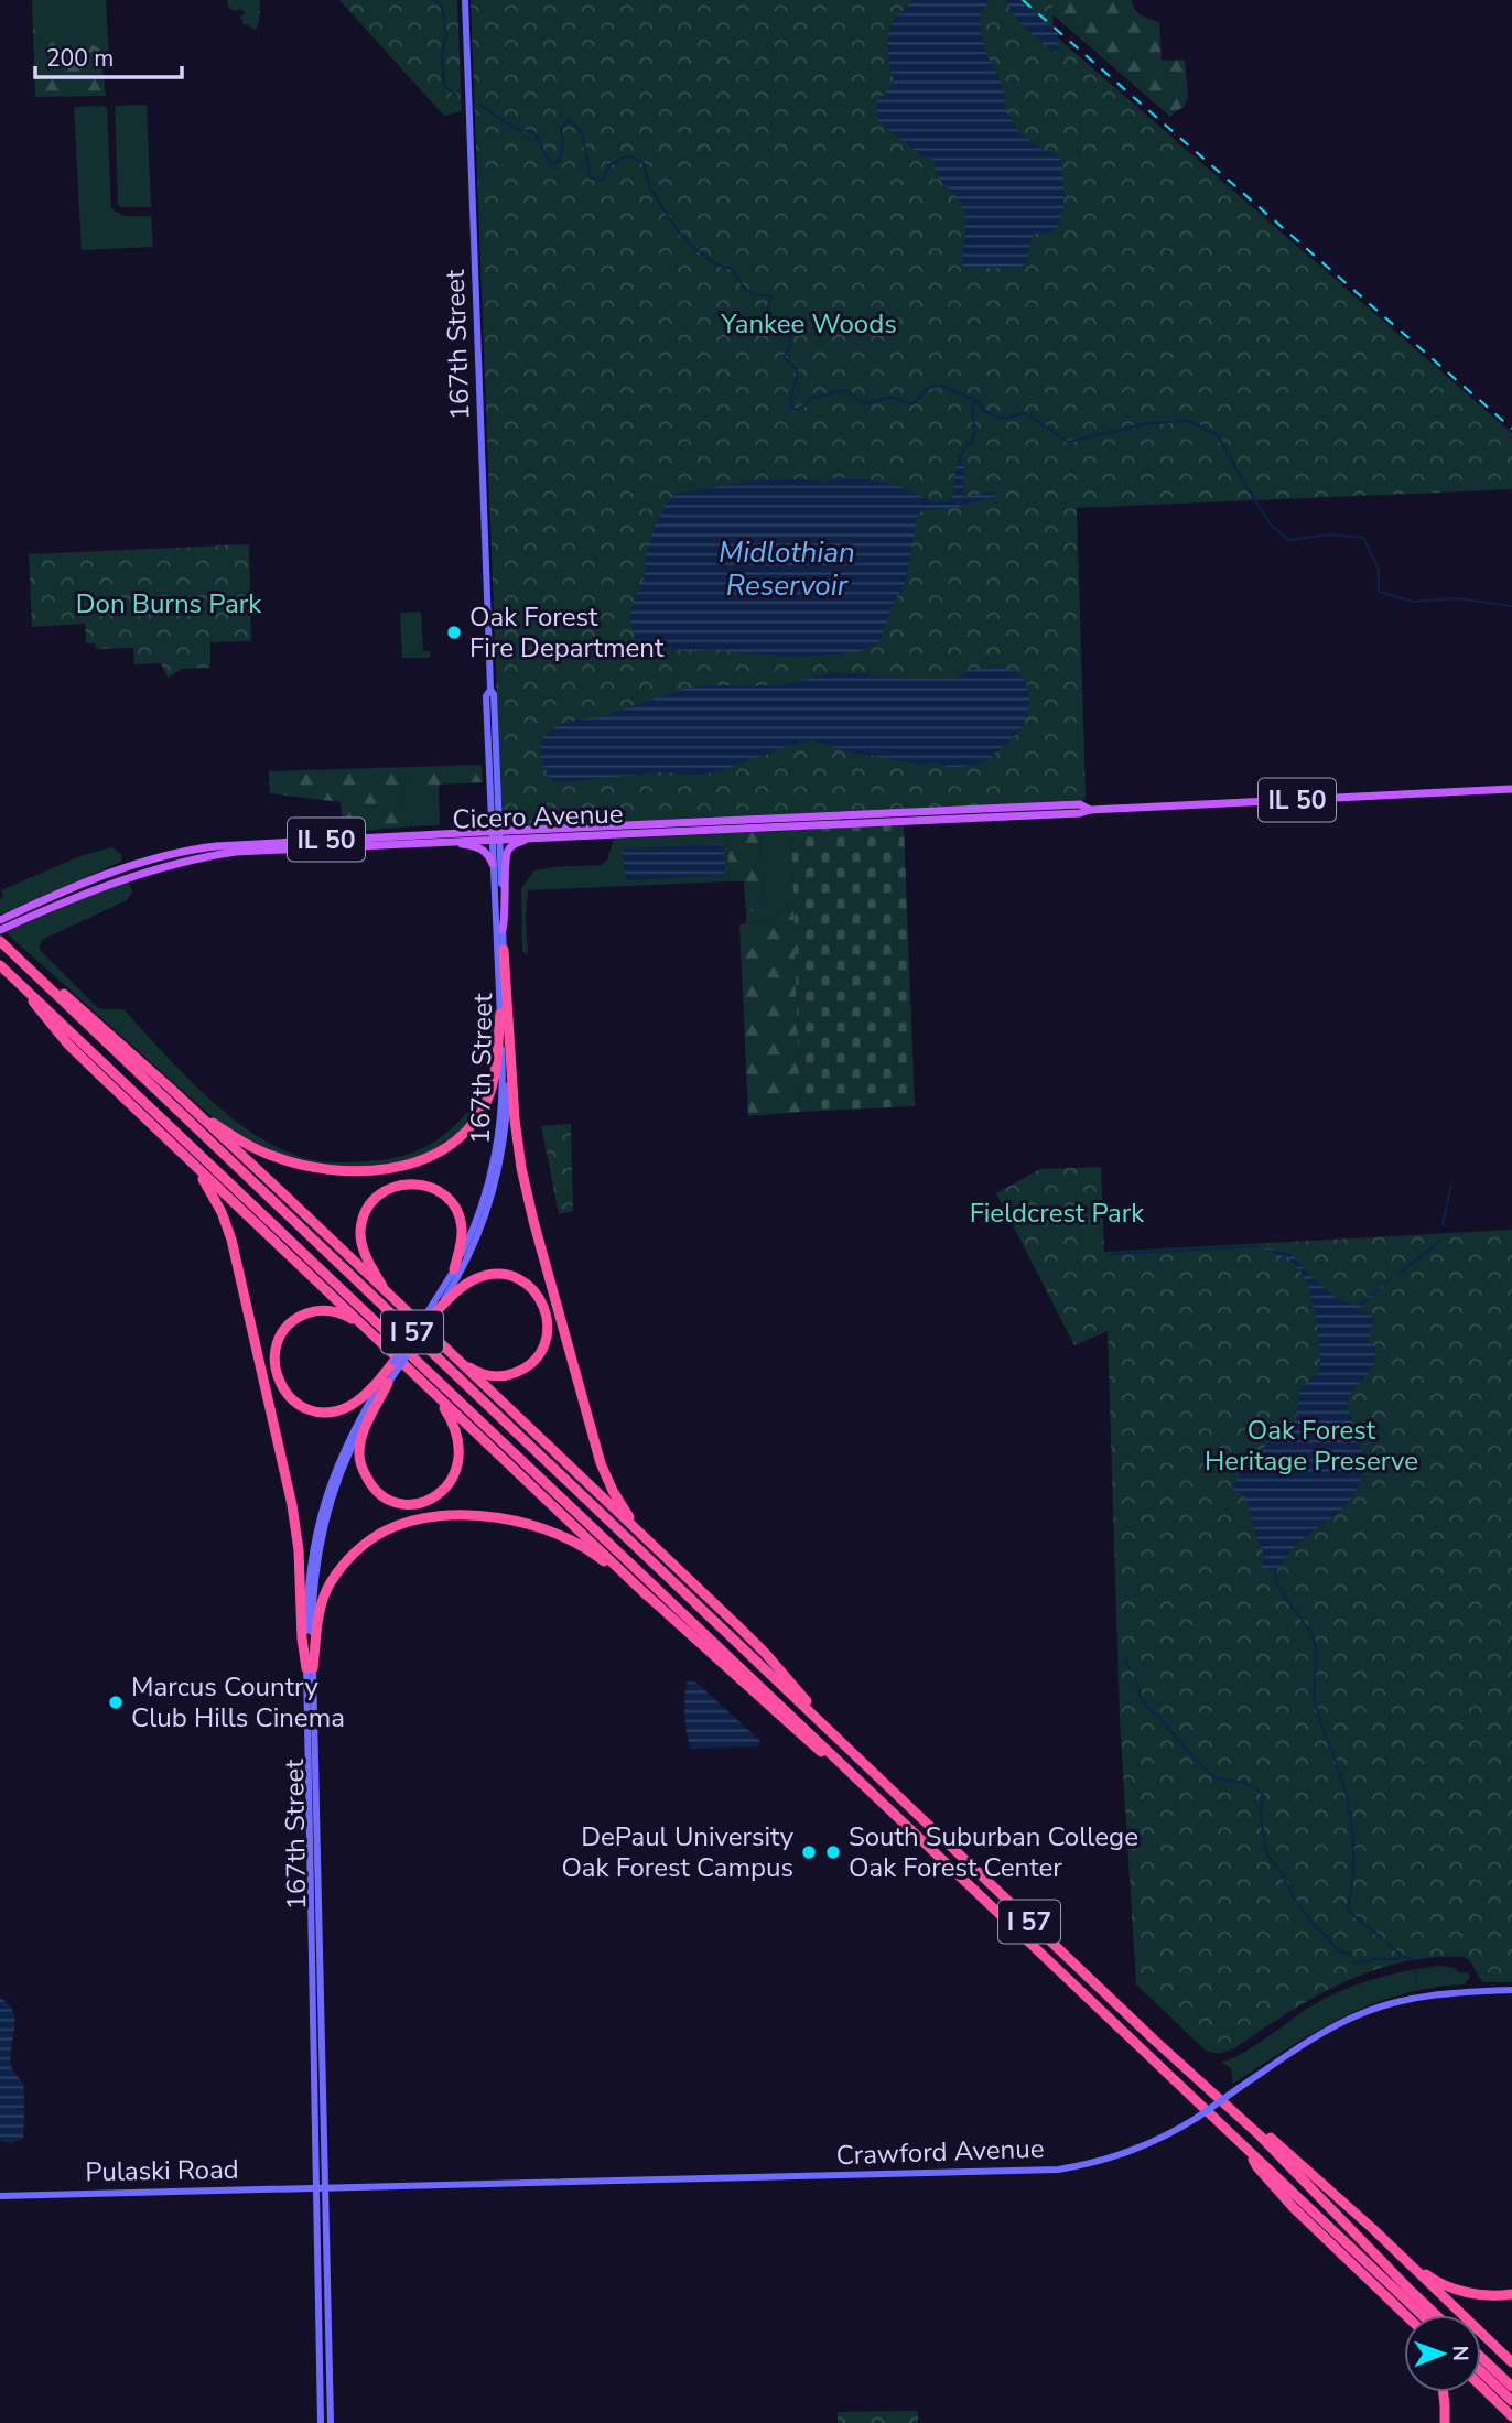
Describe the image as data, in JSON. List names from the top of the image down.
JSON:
{
  "streets": {
    "highway": ["I 57"],
    "main road": [
      "167th Street",
      "IL 50",
      "Cicero Avenue",
      "Crawford Avenue",
      "Pulaski Road"
    ]
  },
  "crossings": [
    ["167th Street", "Cicero Avenue"],
    ["167th Street", "Crawford Avenue"],
    ["167th Street", "Pulaski Road"],
    ["Crawford Avenue", "Pulaski Road"]
  ],
  "water": ["Midlothian Reservoir"],
  "parks": [
    "Yankee Woods",
    "Don Burns Park",
    "Fieldcrest Park",
    "Oak Forest Heritage Preserve"
  ],
  "places": [
    "Oak Forest Fire Department",
    "Marcus Country Club Hills Cinema",
    "DePaul University Oak Forest Campus",
    "South Suburban College Oak Forest Center"
  ],
  "scale_bar": "200 m",
  "north": "right"
}
